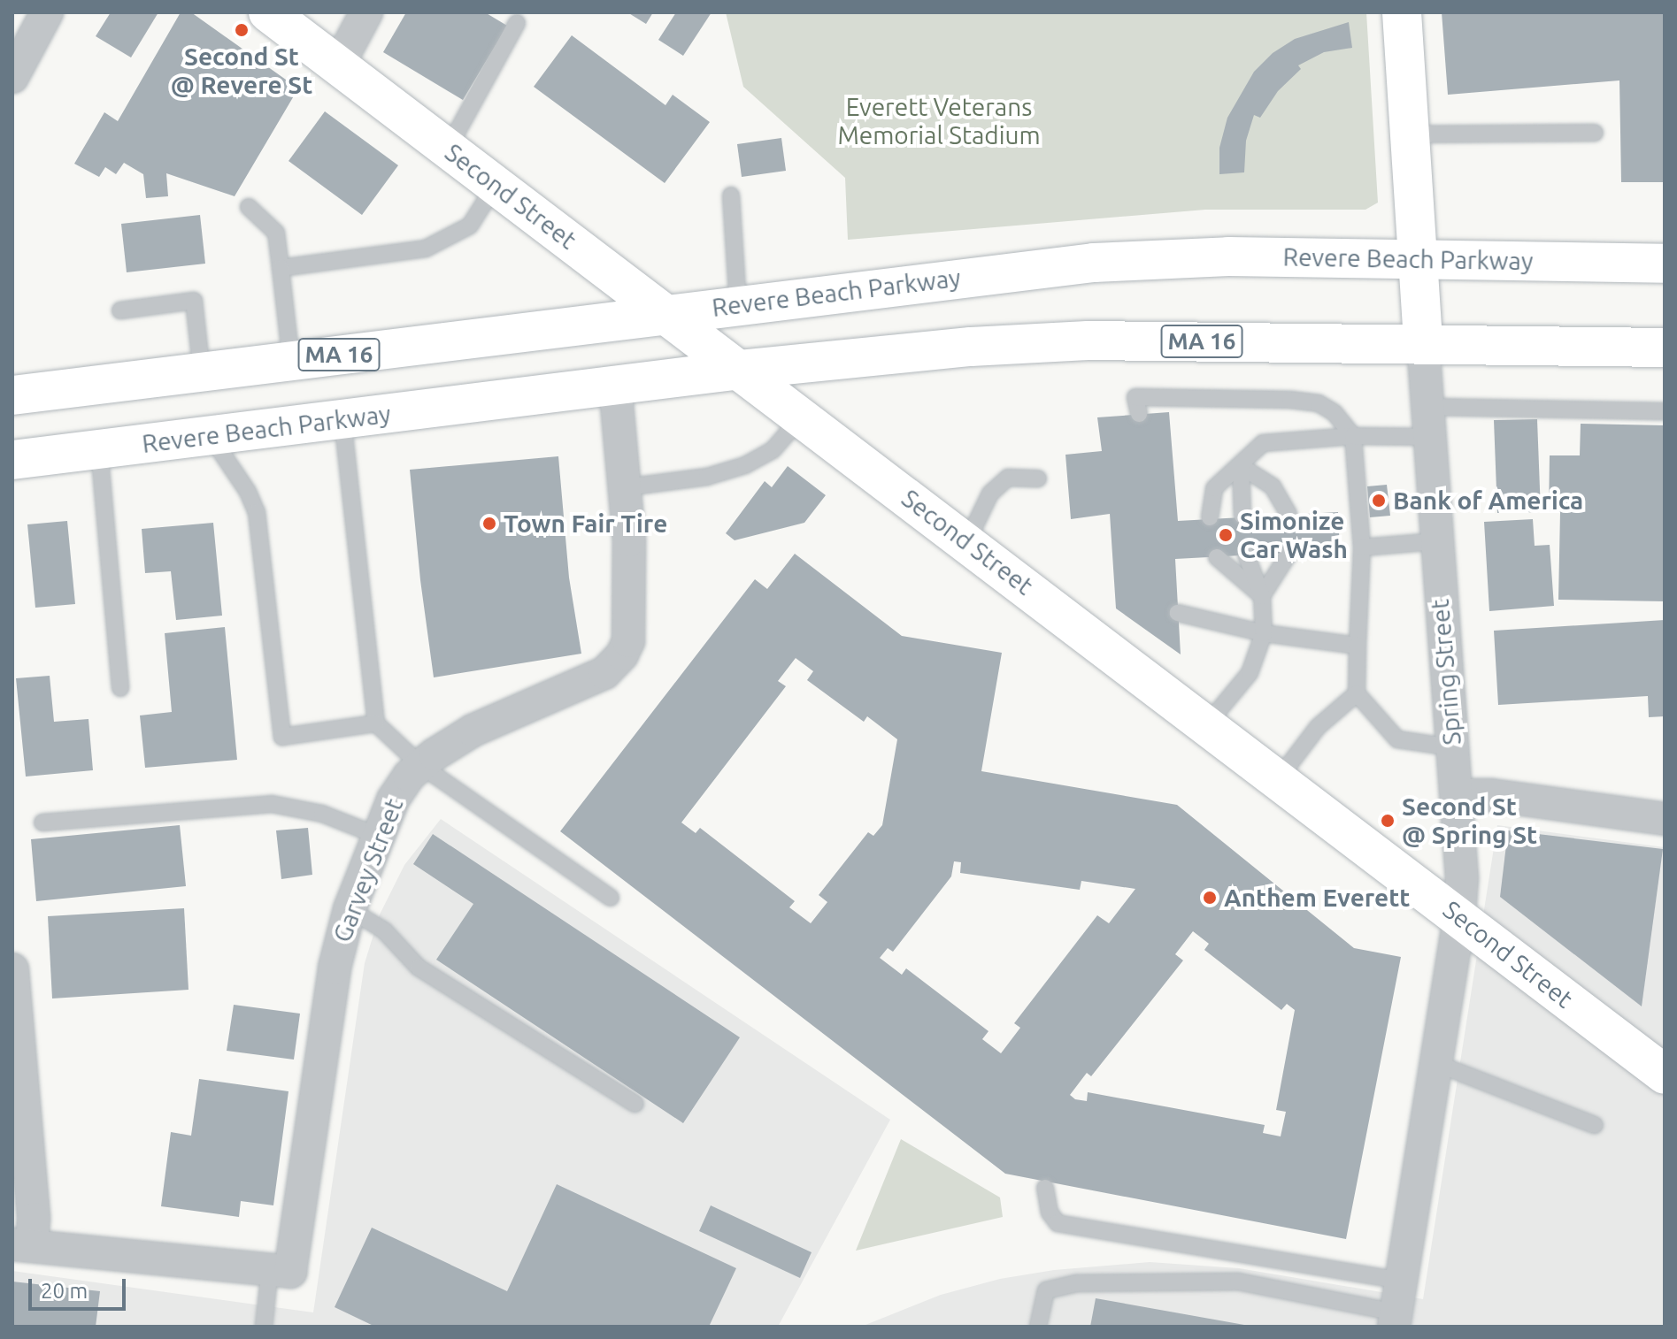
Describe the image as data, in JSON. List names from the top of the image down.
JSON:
{
  "streets": {
    "main road": [
      "Second Street",
      "Revere Beach Parkway",
      "MA 16",
      "Spring Street"
    ],
    "street": ["Garvey Street"]
  },
  "crossings": [
    ["Second Street", "Revere Beach Parkway"],
    ["Second Street", "Spring Street"],
    ["Revere Beach Parkway", "Spring Street"],
    ["Revere Beach Parkway", "Garvey Street"]
  ],
  "parks": ["Everett Veterans Memorial Stadium"],
  "places": [
    "Second St @ Revere St",
    "Bank of America",
    "Town Fair Tire",
    "Simonize Car Wash",
    "Second St @ Spring St",
    "Anthem Everett"
  ],
  "scale_bar": "20 m"
}
